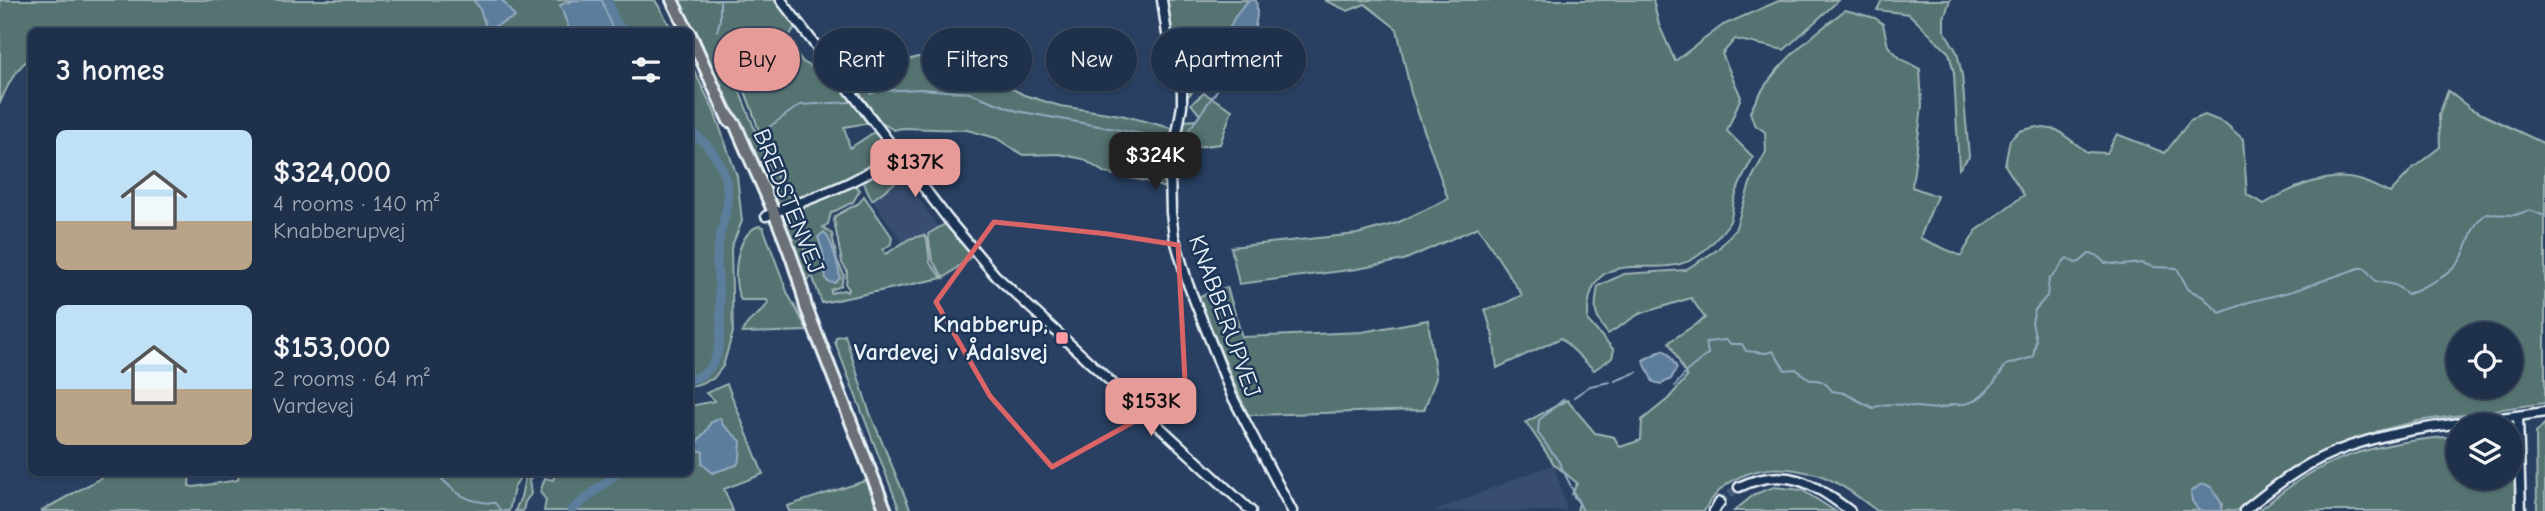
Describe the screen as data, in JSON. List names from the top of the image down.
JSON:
{
  "streets": {
    "highway": ["BREDSTENVEJ"],
    "street": ["KNABBERUPVEJ"]
  },
  "places": {
    "transit": ["Knabberup, Vardevej v Ådalsvej"]
  },
  "page": {
    "chip": [
      "Buy",
      "Rent",
      "Filters",
      "New",
      "Apartment"
    ],
    "heading": "3 homes",
    "list": [
      {
        "name": "$324,000",
        "note": "4 rooms · 140 m² · Knabberupvej"
      },
      {
        "name": "$153,000",
        "note": "2 rooms · 64 m² · Vardevej"
      }
    ],
    "price": ["$324K", "$137K", "$153K"]
  }
}
